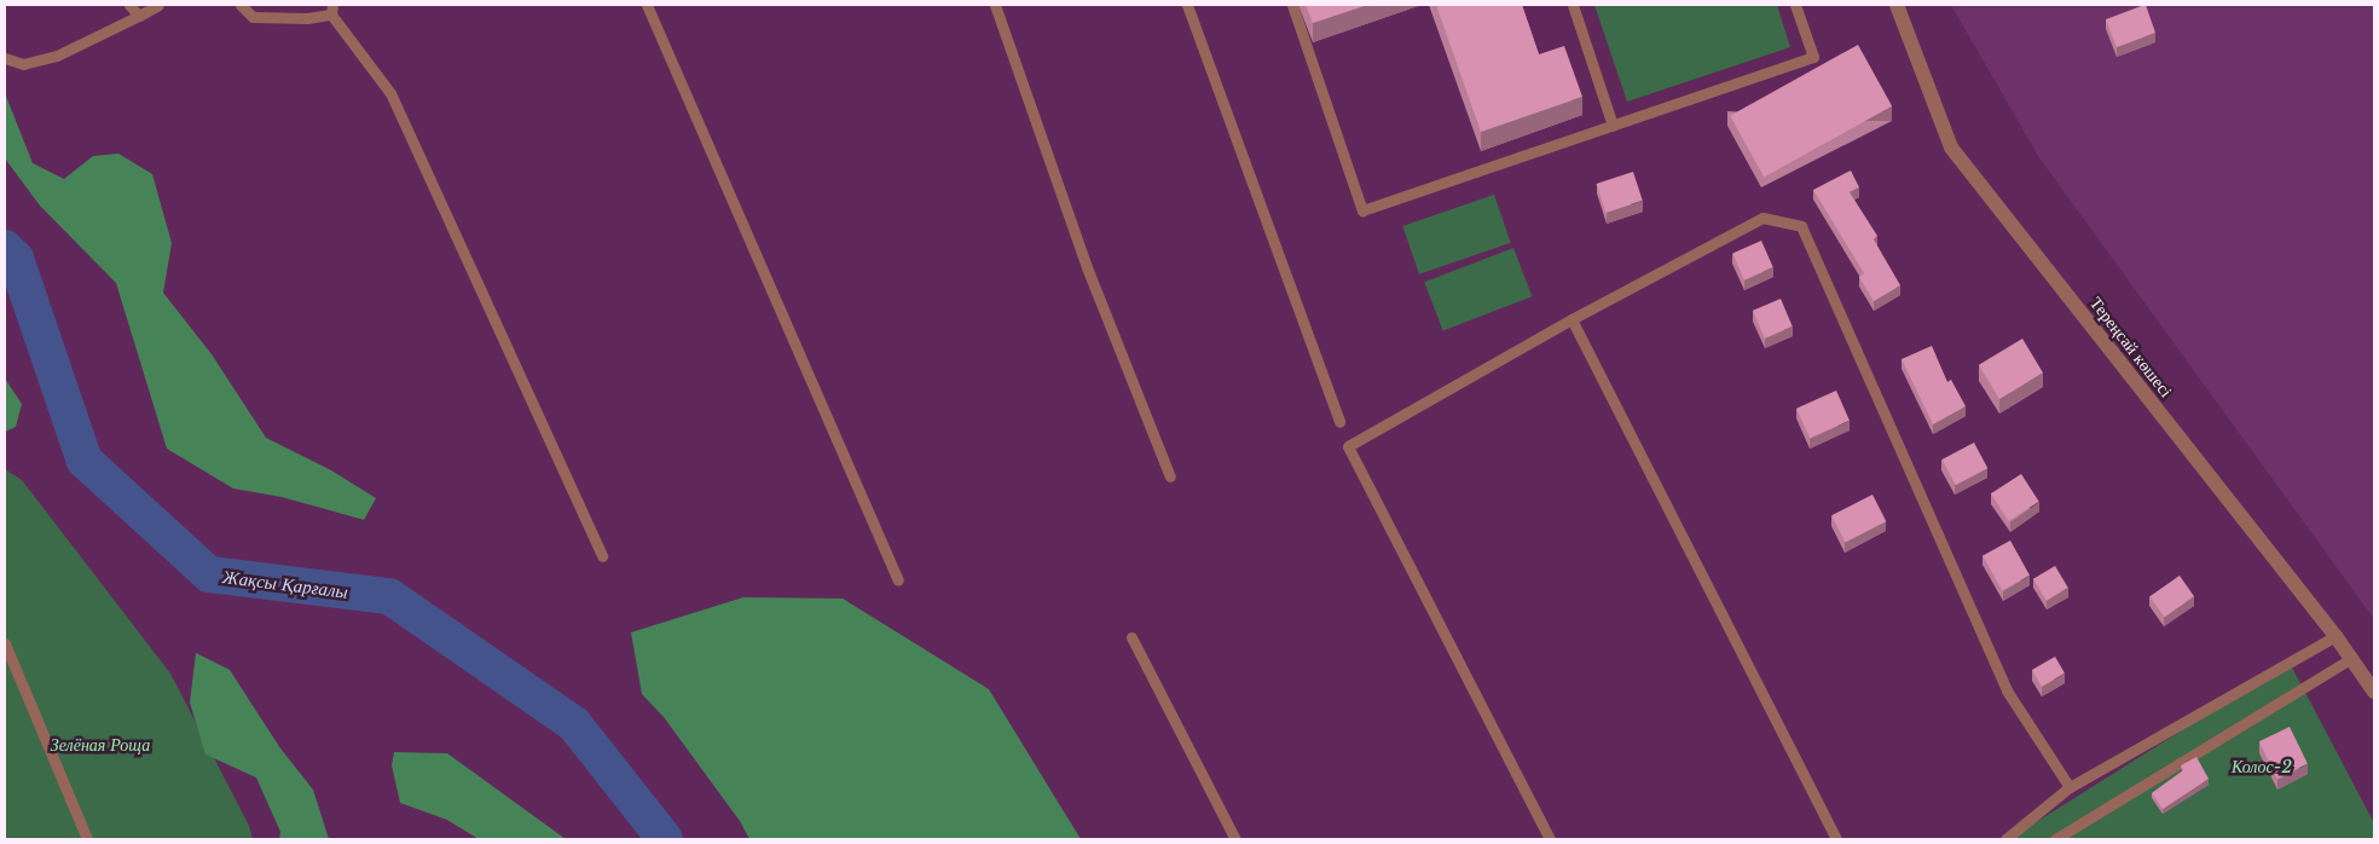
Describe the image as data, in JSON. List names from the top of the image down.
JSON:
{
  "streets": {
    "street": ["Тереңсай көшесі"]
  },
  "water": ["Жақсы Қарғалы"],
  "parks": ["Зелёная Роща", "Колос-2"]
}
